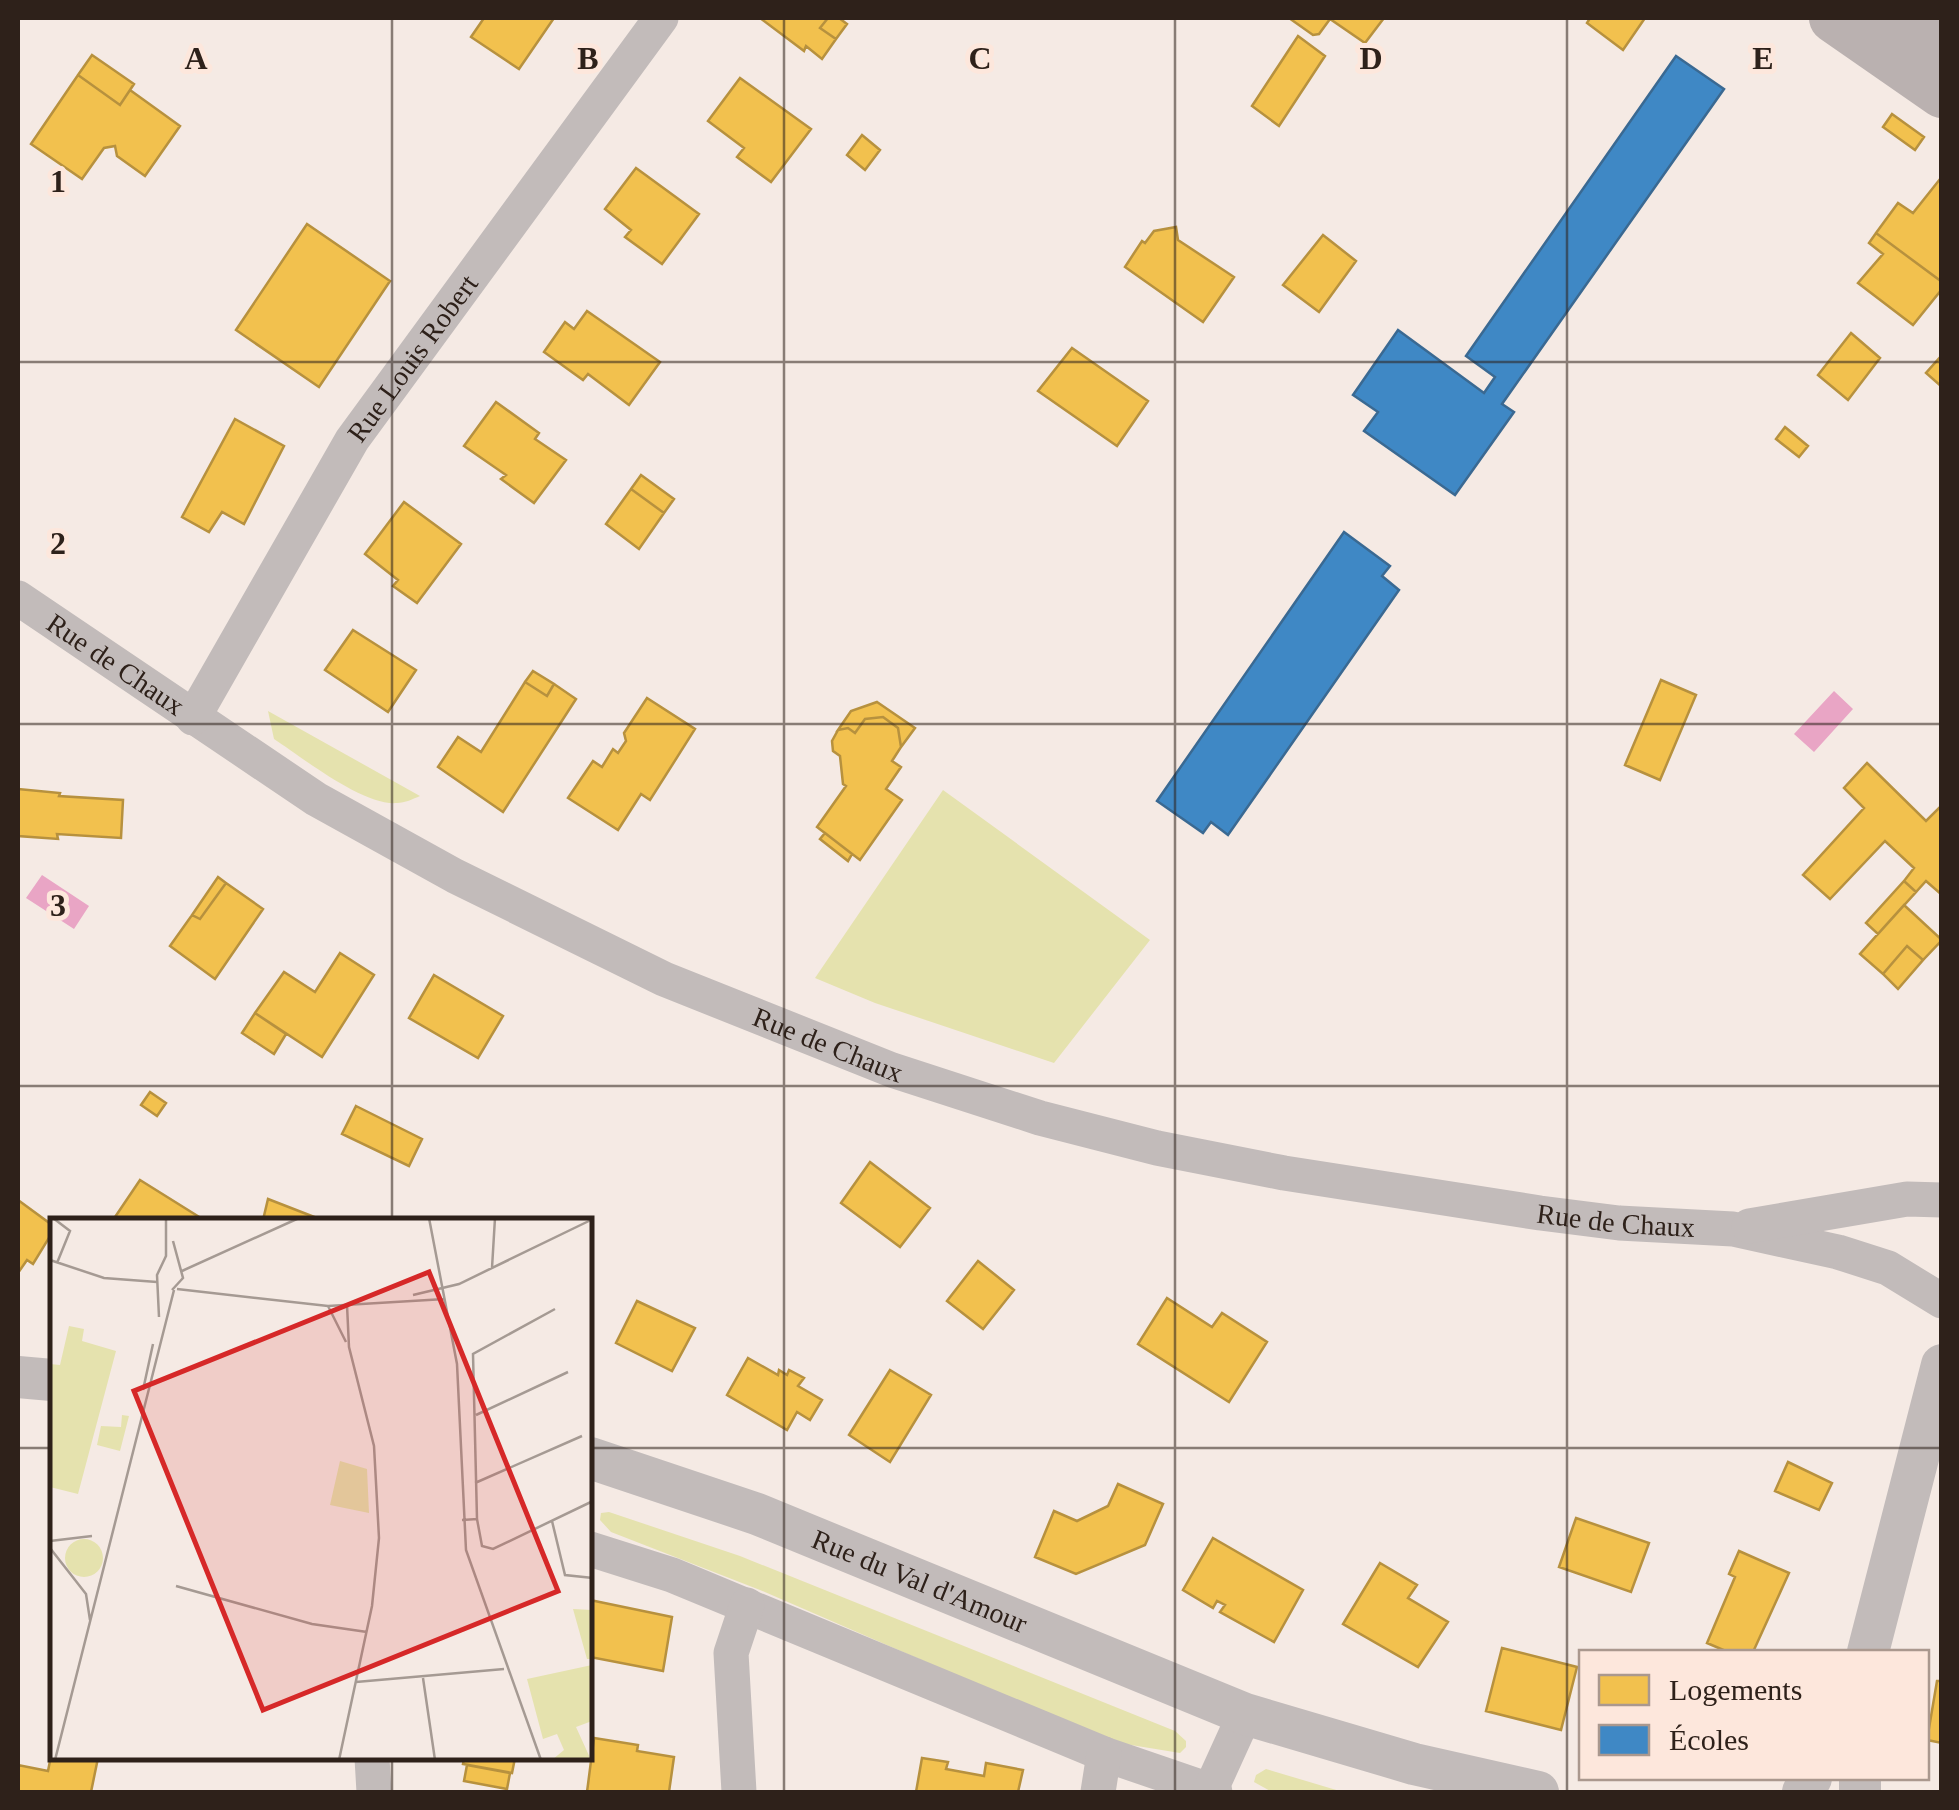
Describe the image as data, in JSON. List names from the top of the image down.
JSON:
{
  "streets": {
    "street": ["Rue Louis Robert", "Rue de Chaux", "Rue du Val d'Amour"]
  },
  "crossings": [
    ["Rue Louis Robert", "Rue de Chaux"]
  ],
  "legend": ["Logements", "Écoles"],
  "grid": {
    "columns": [
      "A",
      "B",
      "C",
      "D",
      "E"
    ],
    "rows": ["1", "2", "3"]
  }
}
